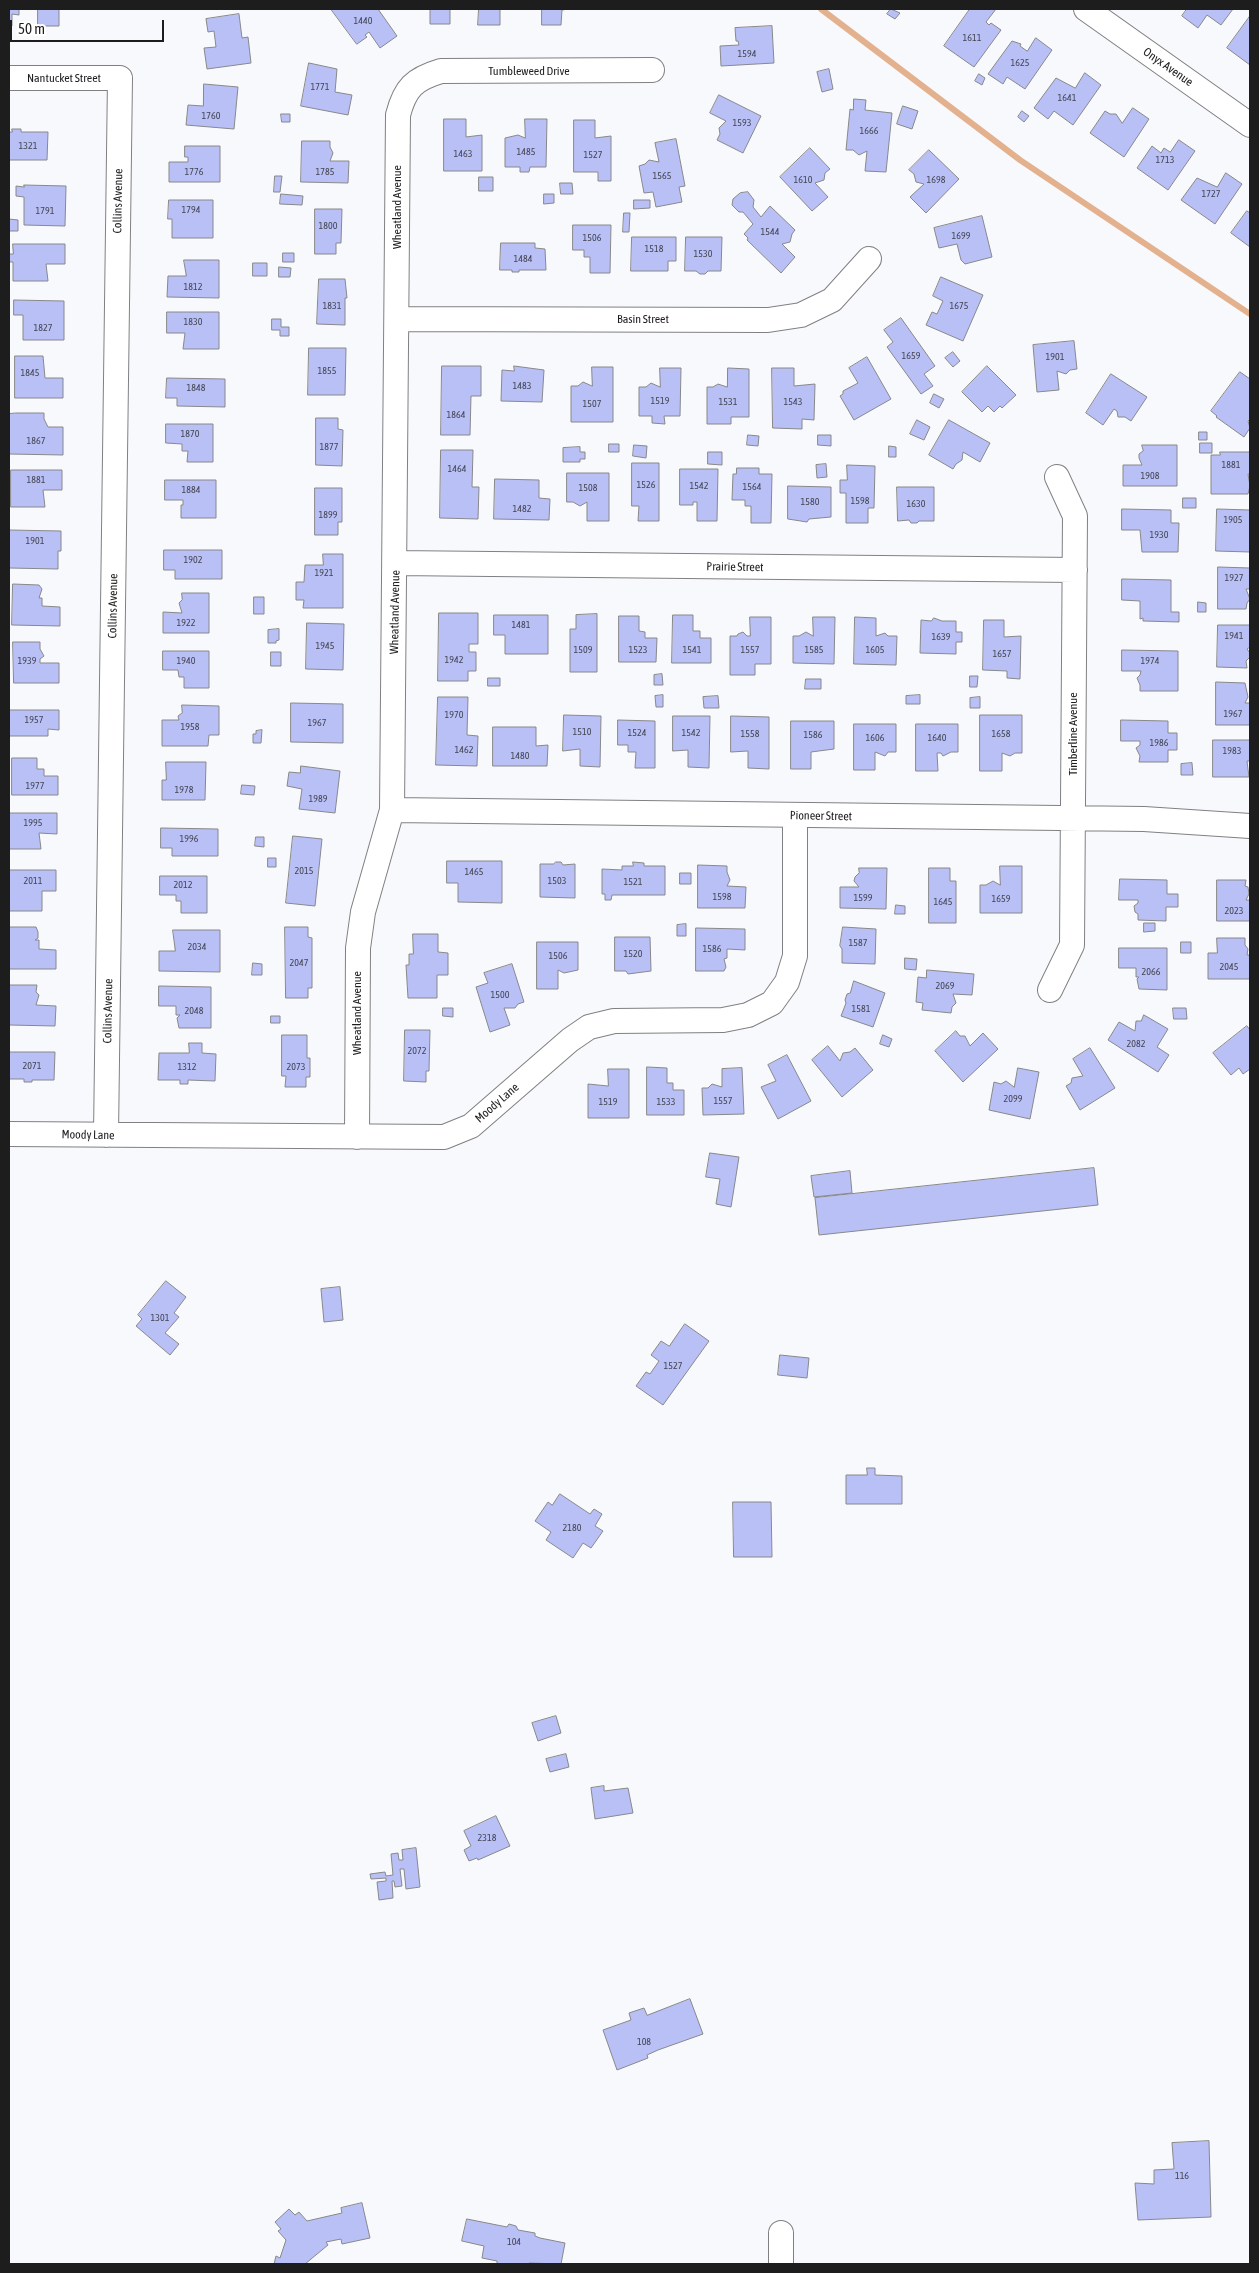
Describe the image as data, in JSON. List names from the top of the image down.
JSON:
{
  "streets": {
    "street": [
      "Onyx Avenue",
      "Tumbleweed Drive",
      "Nantucket Street",
      "Collins Avenue",
      "Wheatland Avenue",
      "Basin Street",
      "Prairie Street",
      "Timberline Avenue",
      "Pioneer Street",
      "Moody Lane"
    ]
  },
  "crossings": [
    ["Tumbleweed Drive", "Wheatland Avenue"],
    ["Nantucket Street", "Collins Avenue"],
    ["Collins Avenue", "Moody Lane"],
    ["Wheatland Avenue", "Basin Street"],
    ["Wheatland Avenue", "Prairie Street"],
    ["Wheatland Avenue", "Pioneer Street"],
    ["Wheatland Avenue", "Moody Lane"],
    ["Prairie Street", "Timberline Avenue"],
    ["Timberline Avenue", "Pioneer Street"],
    ["Pioneer Street", "Moody Lane"]
  ],
  "house_numbers": [
    "1440",
    "1611",
    "1594",
    "1625",
    "1771",
    "1641",
    "1760",
    "1593",
    "1666",
    "1321",
    "1485",
    "1463",
    "1527",
    "1713",
    "1776",
    "1785",
    "1565",
    "1610",
    "1698",
    "1727",
    "1794",
    "1791",
    "1800",
    "1544",
    "1699",
    "1506",
    "1518",
    "1530",
    "1484",
    "1812",
    "1831",
    "1675",
    "1830",
    "1827",
    "1659",
    "1901",
    "1855",
    "1845",
    "1483",
    "1848",
    "1519",
    "1531",
    "1543",
    "1507",
    "1864",
    "1870",
    "1867",
    "1877",
    "1881",
    "1464",
    "1908",
    "1881",
    "1526",
    "1542",
    "1564",
    "1508",
    "1884",
    "1598",
    "1580",
    "1630",
    "1482",
    "1899",
    "1905",
    "1930",
    "1901",
    "1902",
    "1921",
    "1927",
    "1922",
    "1481",
    "1941",
    "1639",
    "1945",
    "1509",
    "1523",
    "1541",
    "1557",
    "1585",
    "1605",
    "1657",
    "1942",
    "1939",
    "1940",
    "1974",
    "1967",
    "1970",
    "1957",
    "1967",
    "1958",
    "1510",
    "1524",
    "1542",
    "1558",
    "1658",
    "1586",
    "1606",
    "1640",
    "1986",
    "1462",
    "1983",
    "1480",
    "1977",
    "1978",
    "1989",
    "1995",
    "1996",
    "2015",
    "1465",
    "2011",
    "1503",
    "1521",
    "2012",
    "1598",
    "1599",
    "1659",
    "1645",
    "2023",
    "1587",
    "2034",
    "1586",
    "1520",
    "1506",
    "2047",
    "2045",
    "2066",
    "2069",
    "1500",
    "1581",
    "2048",
    "2082",
    "2072",
    "2071",
    "1312",
    "2073",
    "2099",
    "1557",
    "1519",
    "1533",
    "1301",
    "1527",
    "2180",
    "2318",
    "108",
    "116",
    "104"
  ],
  "scale_bar": "50 m"
}
